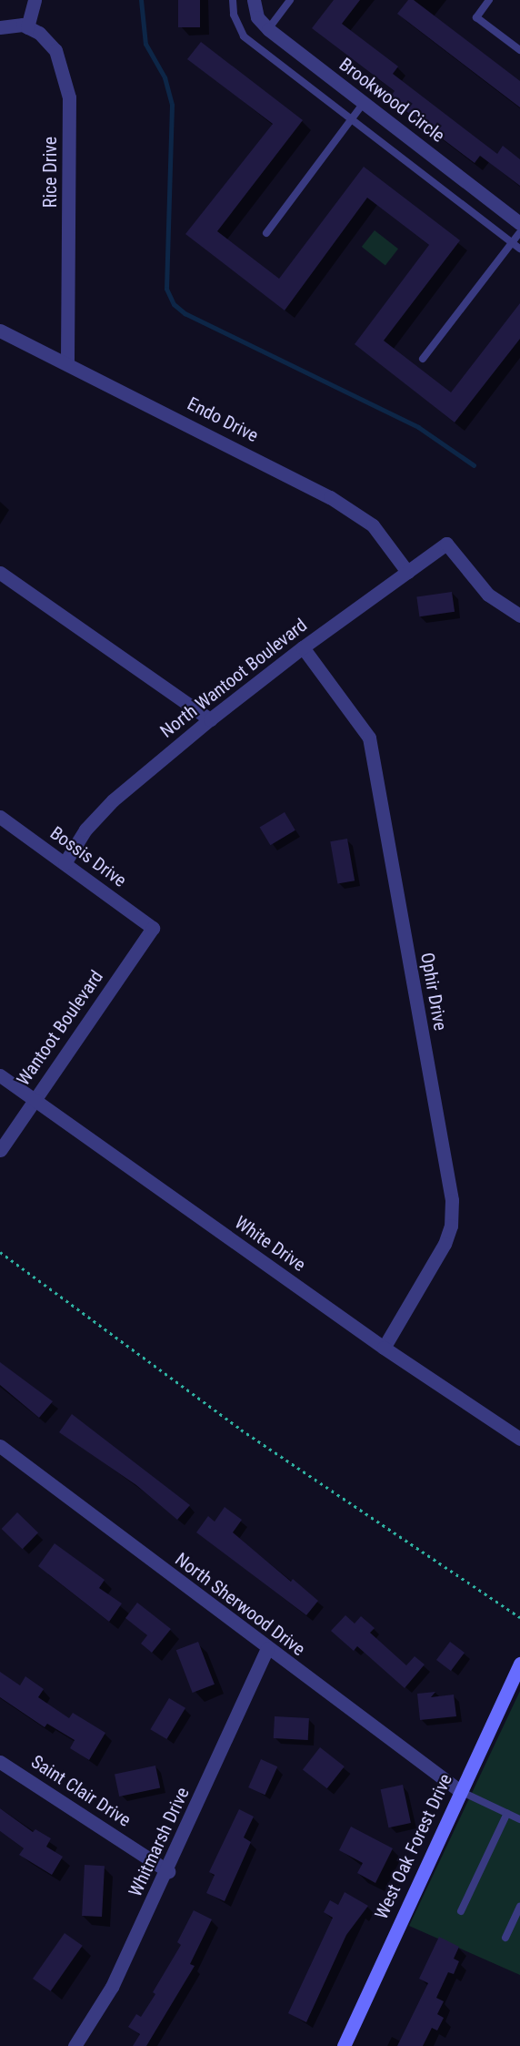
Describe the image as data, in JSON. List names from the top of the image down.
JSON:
{
  "streets": {
    "main road": ["West Oak Forest Drive"],
    "street": [
      "Brookwood Circle",
      "Rice Drive",
      "Endo Drive",
      "North Wantoot Boulevard",
      "Bossis Drive",
      "Ophir Drive",
      "Wantoot Boulevard",
      "White Drive",
      "North Sherwood Drive",
      "Saint Clair Drive",
      "Whitmarsh Drive"
    ]
  },
  "crossings": [
    ["Rice Drive", "Endo Drive"],
    ["Endo Drive", "North Wantoot Boulevard"],
    ["North Wantoot Boulevard", "Bossis Drive"],
    ["North Wantoot Boulevard", "Ophir Drive"],
    ["Bossis Drive", "Wantoot Boulevard"],
    ["Ophir Drive", "White Drive"],
    ["Wantoot Boulevard", "White Drive"],
    ["North Sherwood Drive", "Whitmarsh Drive"],
    ["North Sherwood Drive", "West Oak Forest Drive"],
    ["Saint Clair Drive", "Whitmarsh Drive"]
  ]
}
